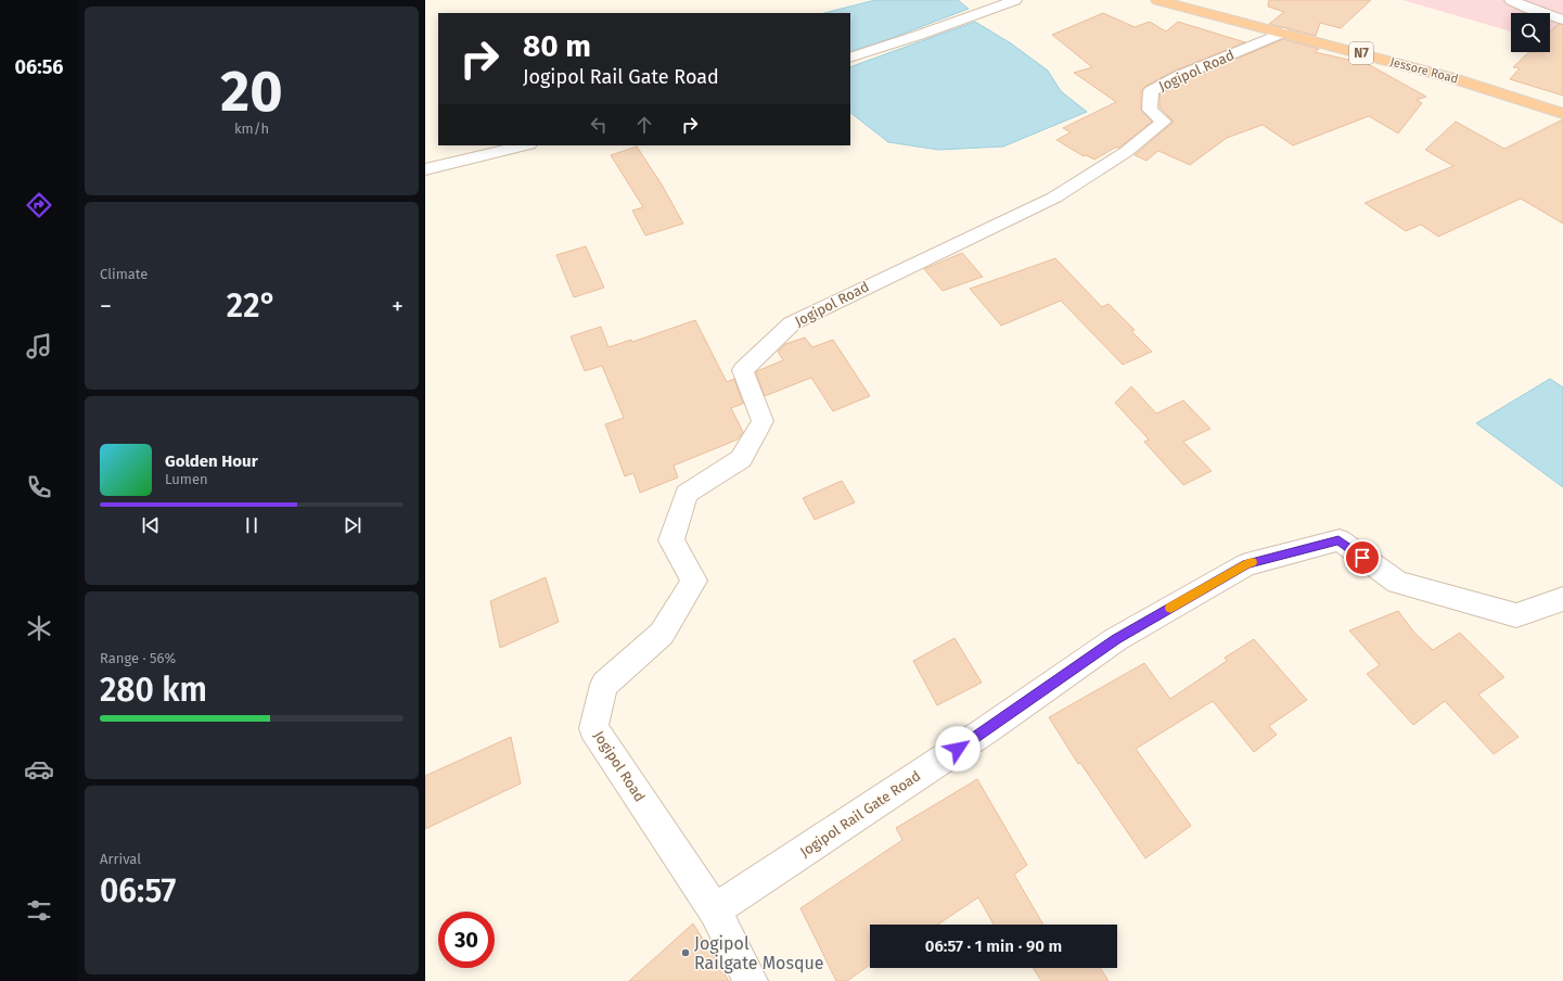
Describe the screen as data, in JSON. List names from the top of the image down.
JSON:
{
  "streets": {
    "highway": ["N7", "Jessore Road"],
    "street": ["Jogipol Road", "Jogipol Rail Gate Road"]
  },
  "crossings": [
    ["Jogipol Road", "Jessore Road"],
    ["Jogipol Road", "Jogipol Rail Gate Road"]
  ],
  "places": ["Jogipol Railgate Mosque"],
  "page": {
    "tabs": "06:56",
    "tile": [
      ["20", "km/h"],
      "Climate",
      ["Range · 56%", "280 km"],
      ["Arrival", "06:57"]
    ],
    "turn": ["80 m", "Jogipol Rail Gate Road"],
    "heat": ["−", "22°", "+"],
    "song": ["Golden Hour", "Lumen"],
    "limit": "30",
    "trip": "06:57 · 1 min · 90 m"
  }
}
